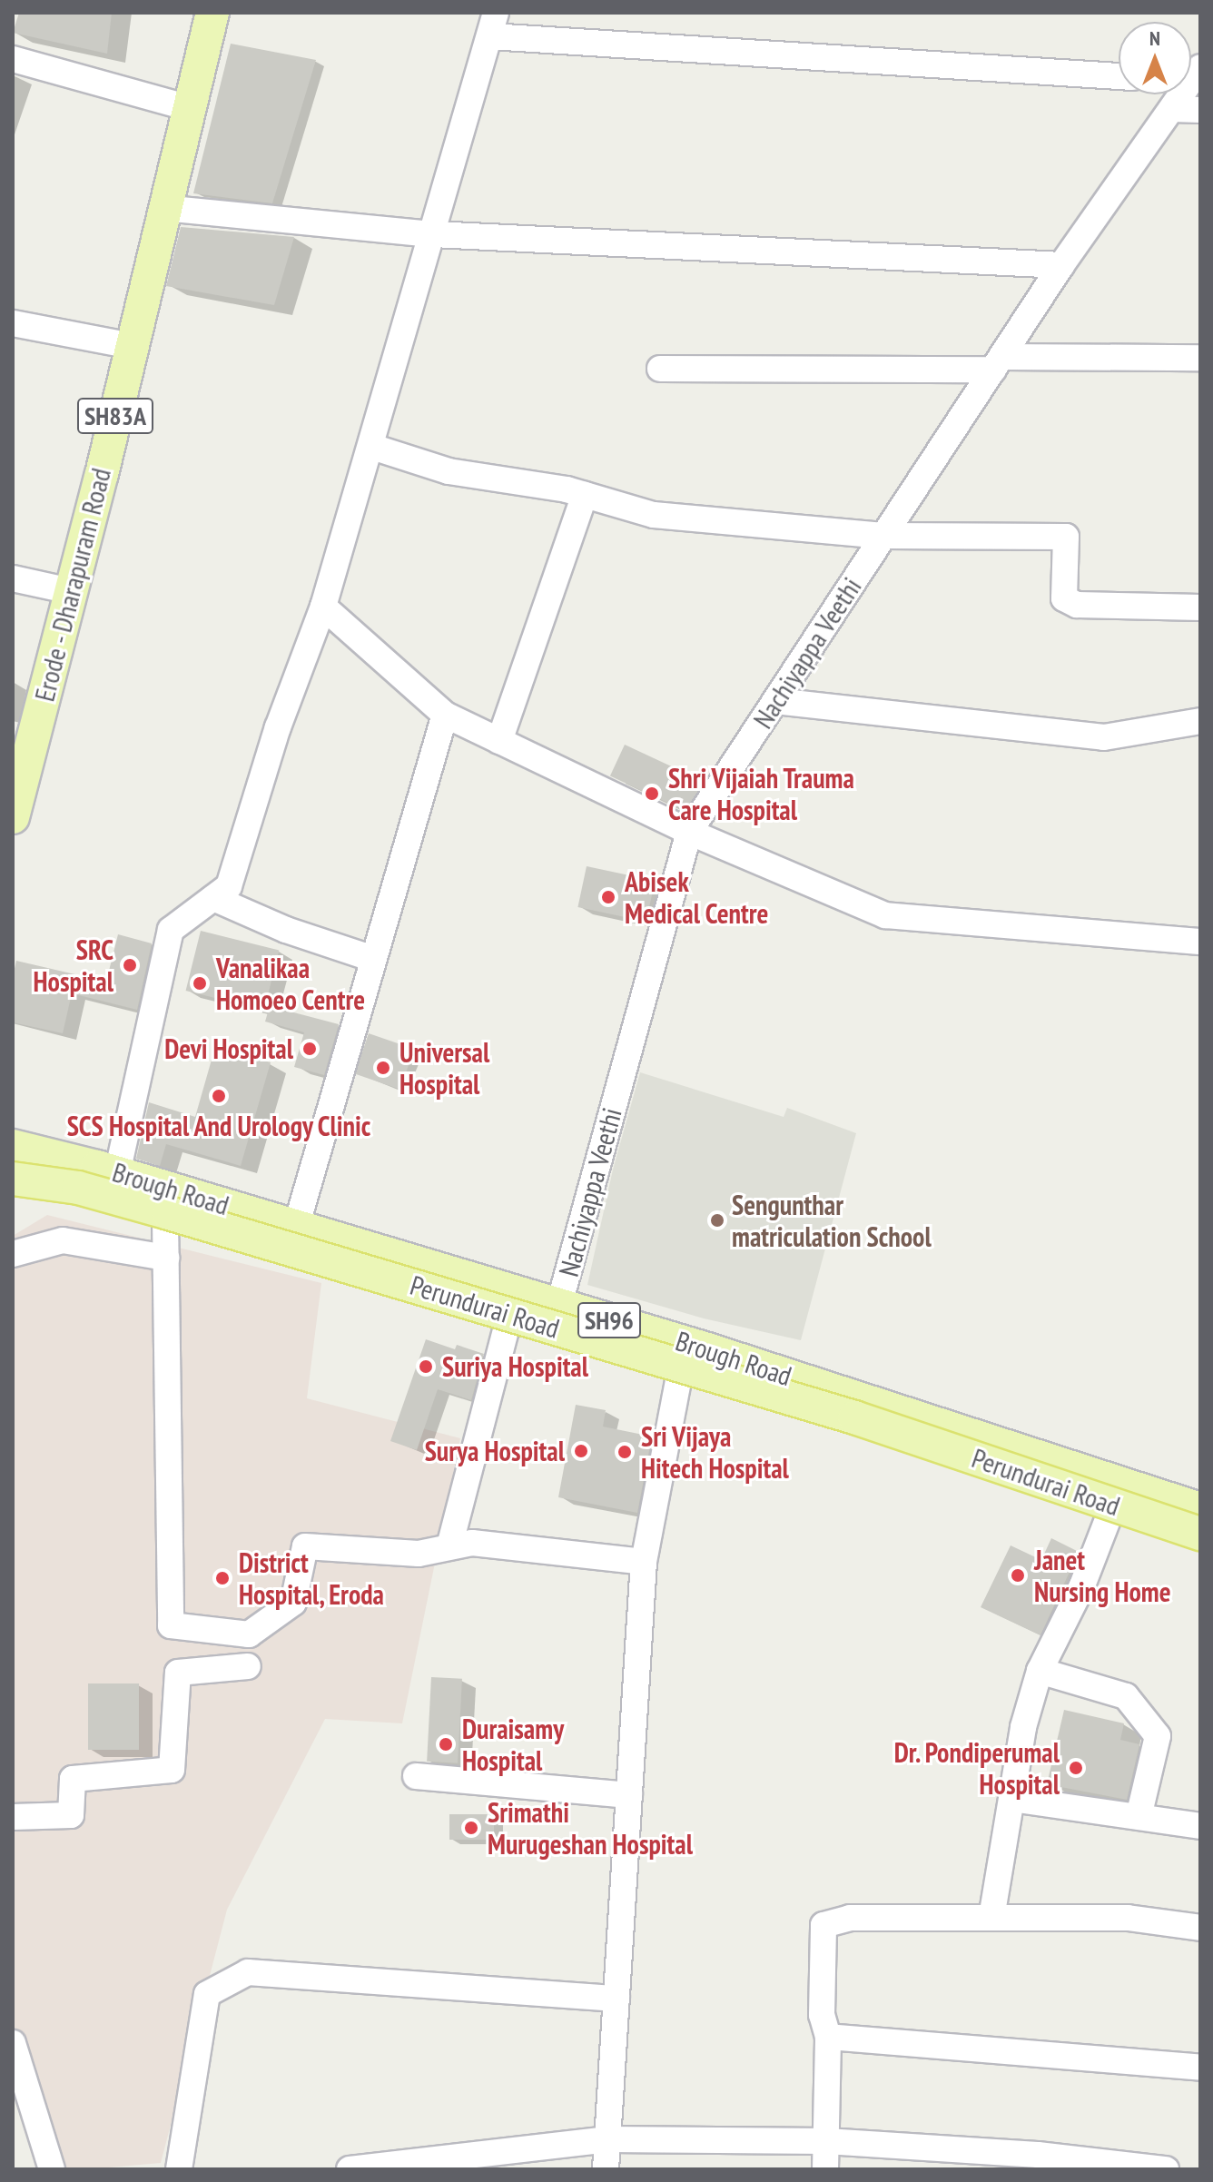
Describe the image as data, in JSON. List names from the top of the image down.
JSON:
{
  "streets": {
    "main road": [
      "SH83A",
      "Erode - Dharapuram Road",
      "Brough Road",
      "Perundurai Road",
      "SH96"
    ],
    "street": ["Nachiyappa Veethi"]
  },
  "crossings": [
    ["Nachiyappa Veethi", "Brough Road"],
    ["Brough Road", "Perundurai Road"]
  ],
  "places": [
    "Shri Vijaiah Trauma Care Hospital",
    "Abisek Medical Centre",
    "SRC Hospital",
    "Vanalikaa Homoeo Centre",
    "Devi Hospital",
    "Universal Hospital",
    "SCS Hospital And Urology Clinic",
    "Sengunthar matriculation School",
    "Suriya Hospital",
    "Surya Hospital",
    "Sri Vijaya Hitech Hospital",
    "Janet Nursing Home",
    "District Hospital, Eroda",
    "Duraisamy Hospital",
    "Dr. Pondiperumal Hospital",
    "Srimathi Murugeshan Hospital"
  ],
  "north": "top"
}
